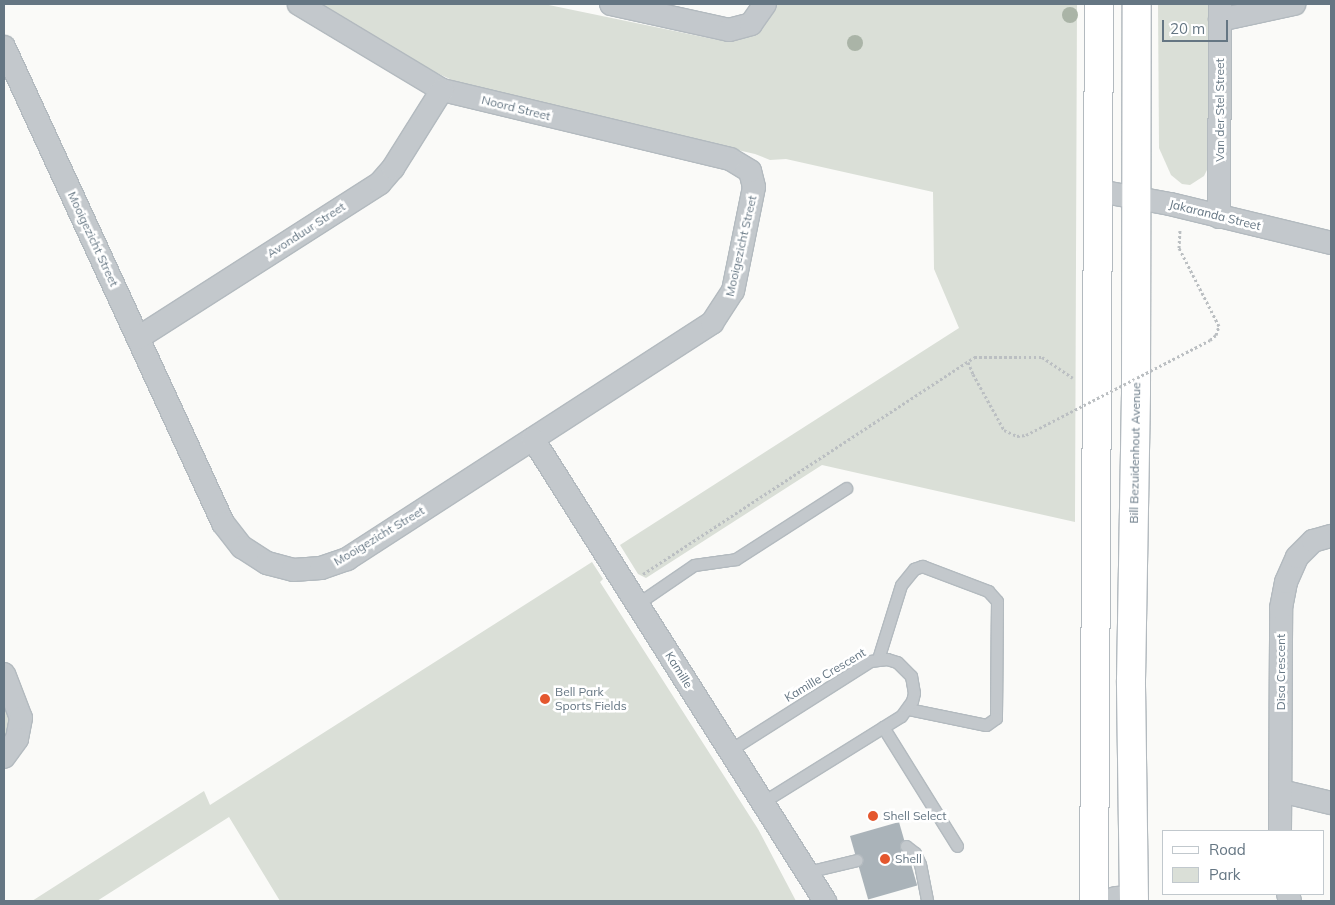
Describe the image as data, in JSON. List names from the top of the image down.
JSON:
{
  "streets": {
    "main road": ["Bill Bezuidenhout Avenue"],
    "street": [
      "Noord Street",
      "Van der Stel Street",
      "Jakaranda Street",
      "Avonduur Street",
      "Mooigezicht Street",
      "Kamille",
      "Disa Crescent"
    ],
    "lane": ["Kamille Crescent"]
  },
  "crossings": [
    ["Noord Street", "Avonduur Street"],
    ["Noord Street", "Mooigezicht Street"],
    ["Van der Stel Street", "Jakaranda Street"],
    ["Jakaranda Street", "Bill Bezuidenhout Avenue"],
    ["Avonduur Street", "Mooigezicht Street"],
    ["Mooigezicht Street", "Kamille"],
    ["Kamille", "Kamille Crescent"]
  ],
  "places": ["Bell Park Sports Fields", "Shell Select", "Shell"],
  "legend": ["Road", "Park"],
  "scale_bar": "20 m"
}
